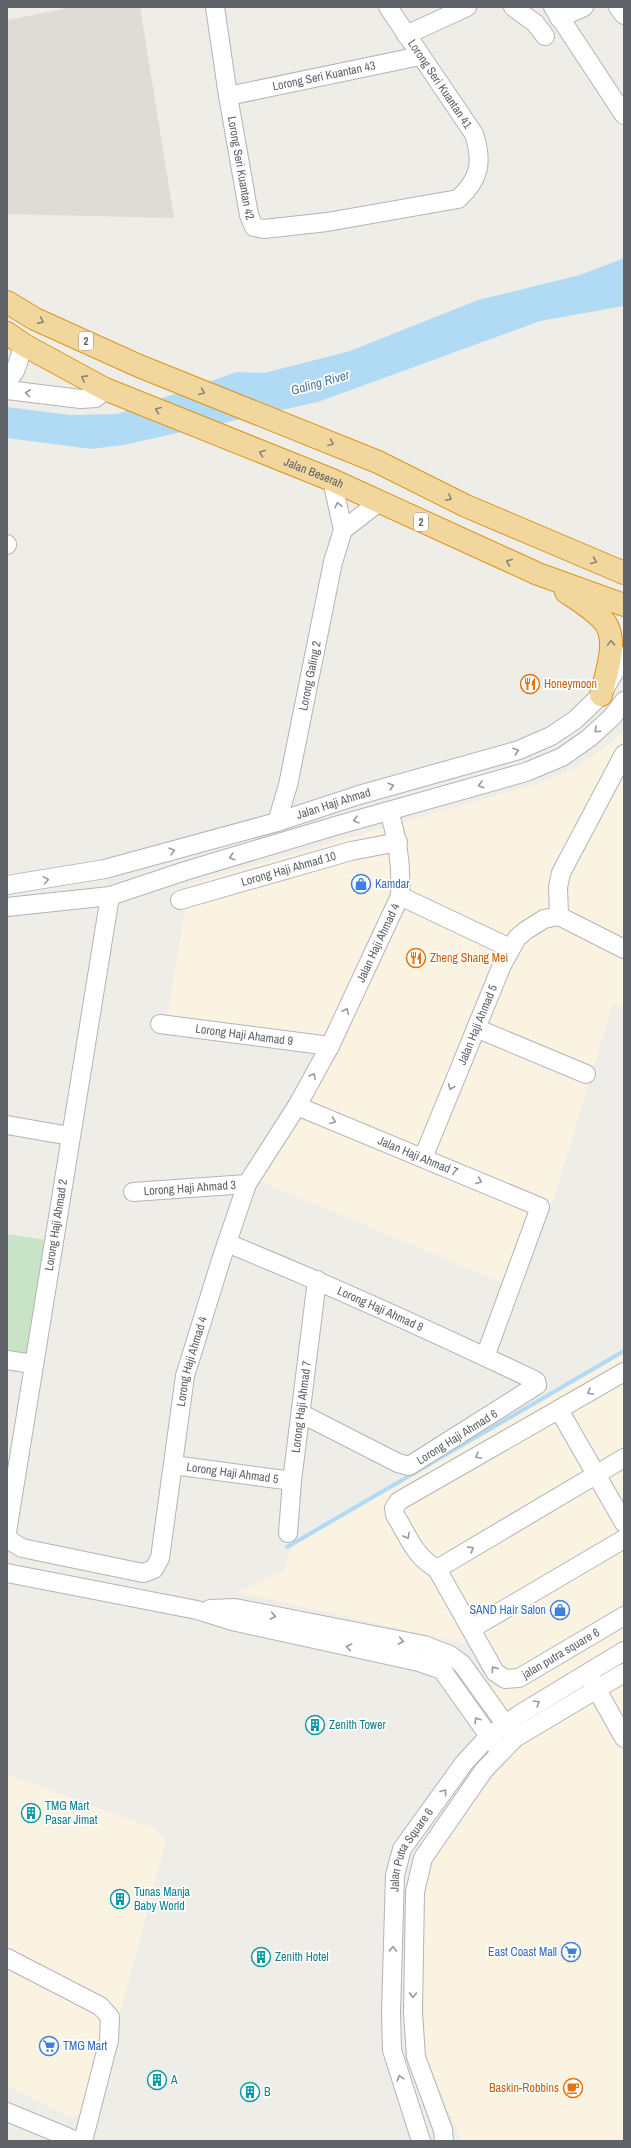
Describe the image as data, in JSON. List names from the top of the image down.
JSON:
{
  "streets": {
    "highway": ["2", "Jalan Beserah"],
    "street": [
      "Lorong Seri Kuantan 43",
      "Lorong Seri Kuantan 41",
      "Lorong Seri Kuantan 42",
      "Lorong Galing 2",
      "Jalan Haji Ahmad",
      "Lorong Haji Ahmad 10",
      "Jalan Haji Ahmad 4",
      "Jalan Haji Ahmad 5",
      "Lorong Haji Ahamad 9",
      "Jalan Haji Ahmad 7",
      "Lorong Haji Ahmad 3",
      "Lorong Haji Ahmad 2",
      "Lorong Haji Ahmad 8",
      "Lorong Haji Ahmad 4",
      "Lorong Haji Ahmad 7",
      "Lorong Haji Ahmad 6",
      "Lorong Haji Ahmad 5",
      "jalan putra square 6",
      "Jalan Putra Square 6"
    ]
  },
  "crossings": [
    ["Lorong Seri Kuantan 43", "Lorong Seri Kuantan 41"],
    ["Lorong Seri Kuantan 43", "Lorong Seri Kuantan 42"],
    ["Lorong Seri Kuantan 41", "Lorong Seri Kuantan 42"],
    ["Jalan Beserah", "Lorong Galing 2"],
    ["Lorong Galing 2", "Jalan Haji Ahmad"],
    ["Jalan Haji Ahmad", "Jalan Haji Ahmad 4"],
    ["Jalan Haji Ahmad", "Lorong Haji Ahmad 2"],
    ["Lorong Haji Ahmad 10", "Jalan Haji Ahmad 4"],
    ["Jalan Haji Ahmad 4", "Lorong Haji Ahamad 9"],
    ["Jalan Haji Ahmad 4", "Lorong Haji Ahmad 4"],
    ["Jalan Haji Ahmad 5", "Jalan Haji Ahmad 7"],
    ["Lorong Haji Ahamad 9", "Lorong Haji Ahmad 4"],
    ["Jalan Haji Ahmad 7", "Lorong Haji Ahmad 8"],
    ["Jalan Haji Ahmad 7", "Lorong Haji Ahmad 4"],
    ["Lorong Haji Ahmad 3", "Lorong Haji Ahmad 4"],
    ["Lorong Haji Ahmad 2", "Lorong Haji Ahmad 4"],
    ["Lorong Haji Ahmad 8", "Lorong Haji Ahmad 4"],
    ["Lorong Haji Ahmad 8", "Lorong Haji Ahmad 7"],
    ["Lorong Haji Ahmad 8", "Lorong Haji Ahmad 6"],
    ["Lorong Haji Ahmad 4", "Lorong Haji Ahmad 5"],
    ["Lorong Haji Ahmad 7", "Lorong Haji Ahmad 6"],
    ["Lorong Haji Ahmad 7", "Lorong Haji Ahmad 5"]
  ],
  "one_way": ["Jalan Haji Ahmad 4", "Jalan Haji Ahmad 5", "jalan putra square 6"],
  "water": ["Galing River"],
  "places": {
    "restaurant": ["Honeymoon", "Zheng Shang Mei"],
    "shop": ["Kamdar", "SAND Hair Salon"],
    "building": [
      "Zenith Tower",
      "TMG Mart Pasar Jimat",
      "Tunas Manja Baby World",
      "Zenith Hotel",
      "A",
      "B"
    ],
    "supermarket": ["East Coast Mall", "TMG Mart"],
    "cafe": ["Baskin-Robbins"]
  }
}
